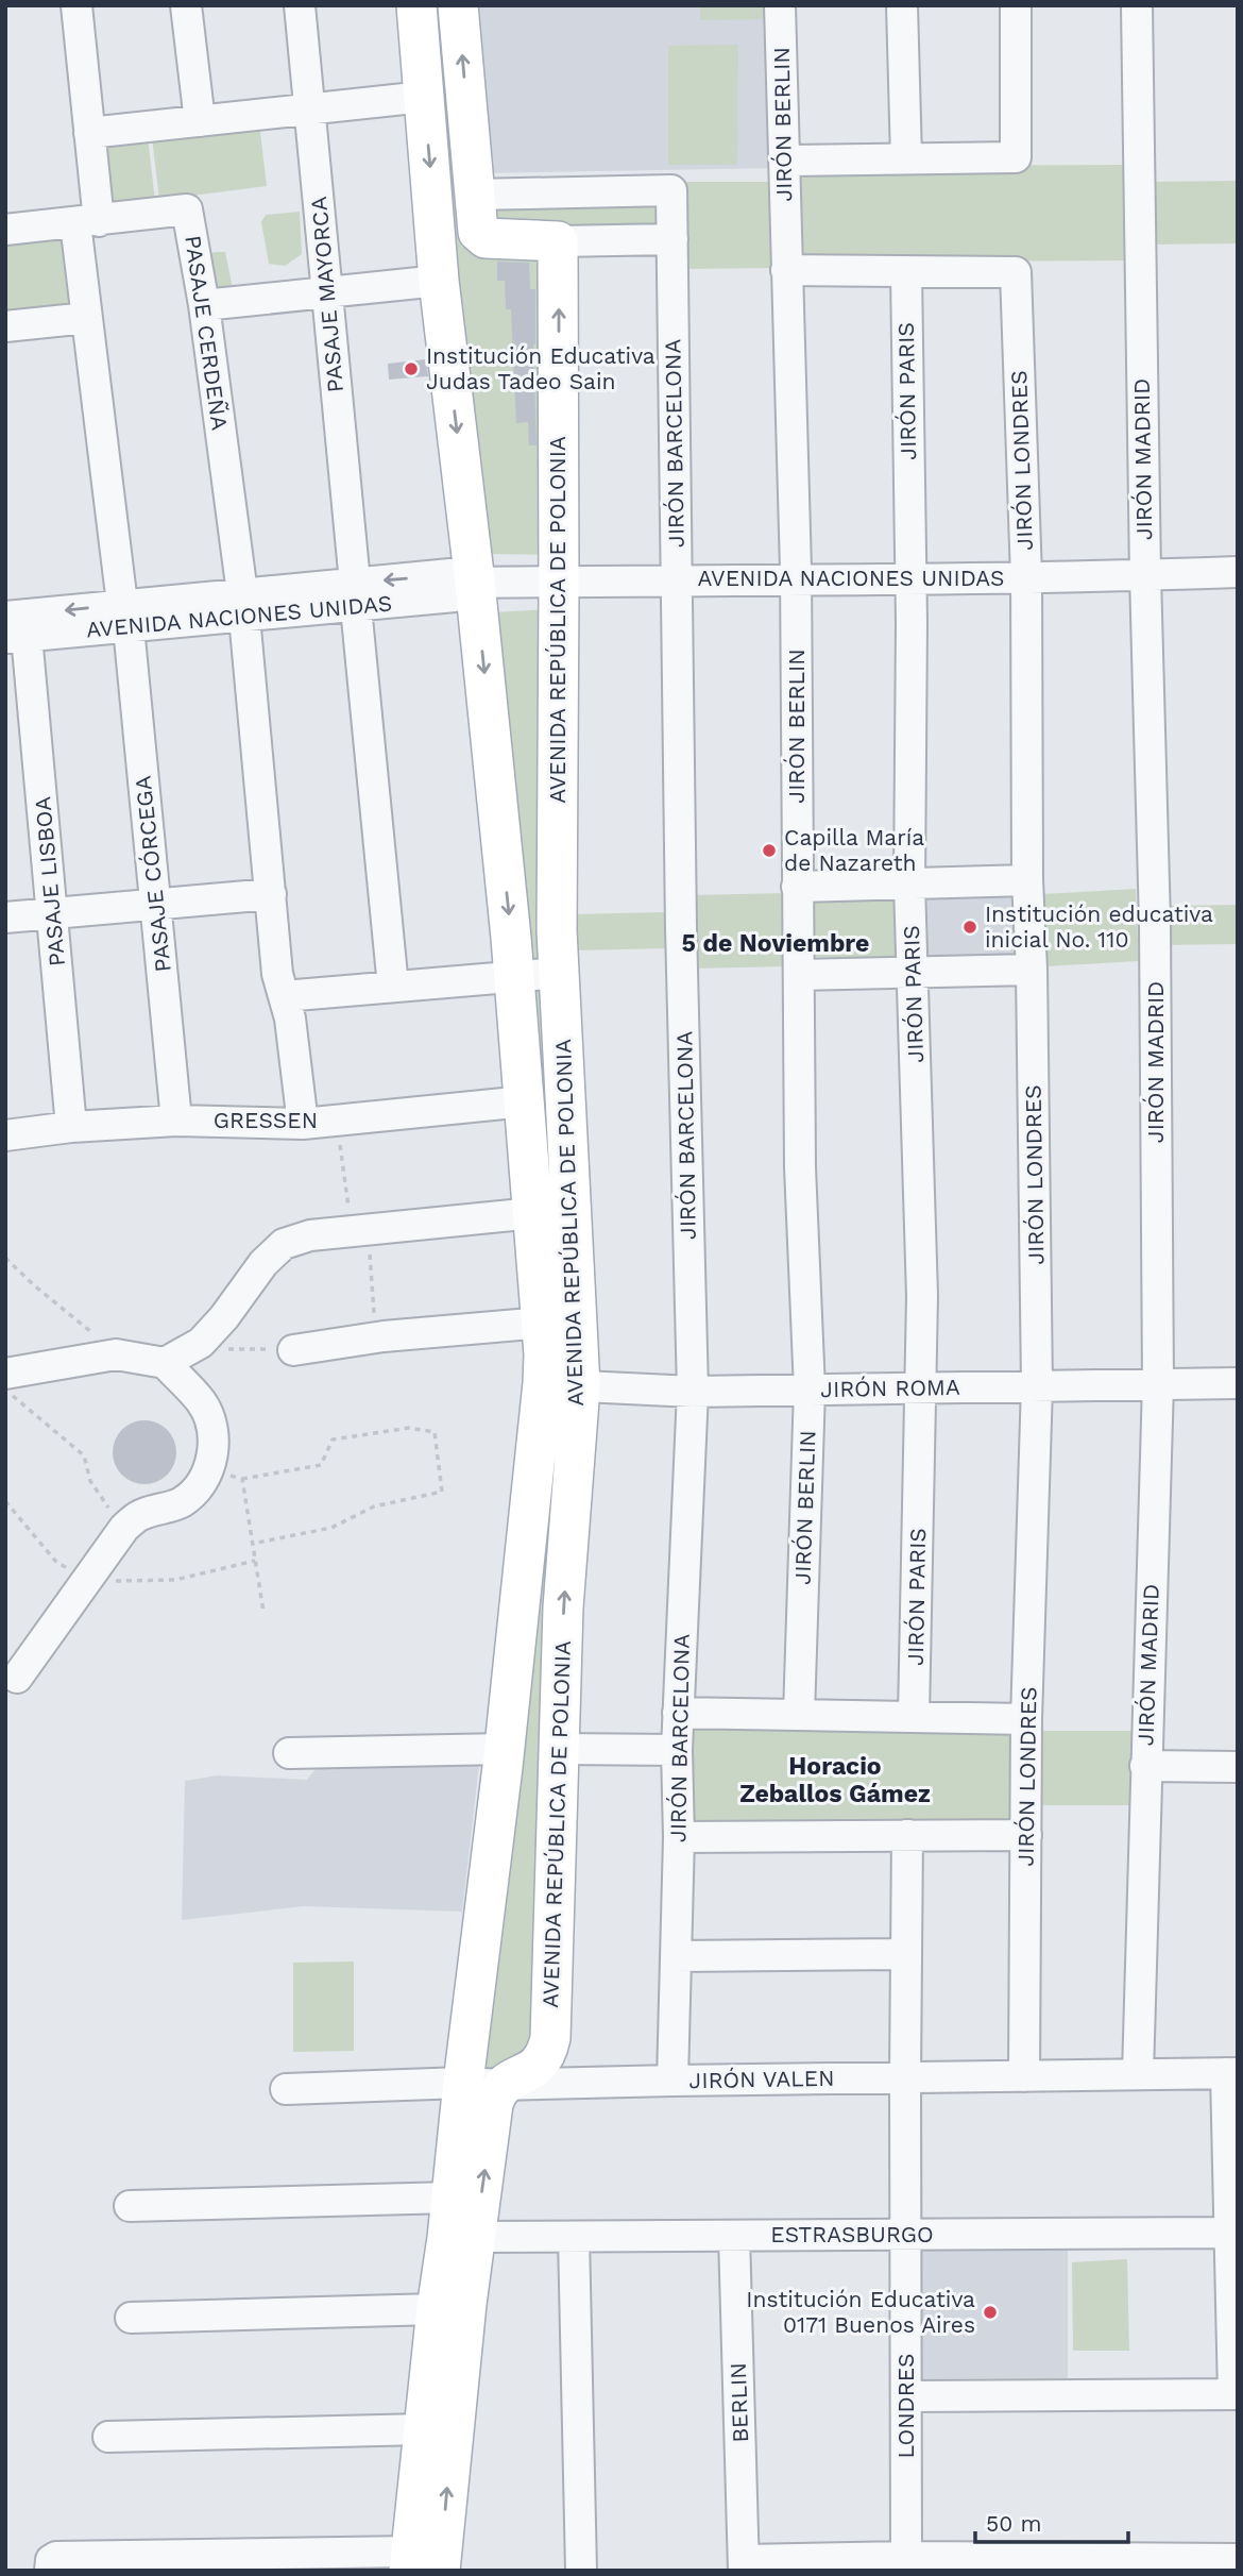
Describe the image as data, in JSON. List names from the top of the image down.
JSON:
{
  "streets": {
    "main road": ["AVENIDA REPÚBLICA DE POLONIA"],
    "street": [
      "JIRÓN BERLIN",
      "PASAJE MAYORCA",
      "PASAJE CERDEÑA",
      "JIRÓN PARIS",
      "JIRÓN BARCELONA",
      "JIRÓN MADRID",
      "JIRÓN LONDRES",
      "AVENIDA NACIONES UNIDAS",
      "PASAJE CÓRCEGA",
      "PASAJE LISBOA",
      "GRESSEN",
      "JIRÓN ROMA",
      "JIRÓN VALEN",
      "ESTRASBURGO",
      "BERLIN",
      "LONDRES"
    ]
  },
  "crossings": [
    ["JIRÓN BERLIN", "AVENIDA NACIONES UNIDAS"],
    ["JIRÓN BERLIN", "JIRÓN ROMA"],
    ["PASAJE MAYORCA", "AVENIDA NACIONES UNIDAS"],
    ["PASAJE CERDEÑA", "AVENIDA NACIONES UNIDAS"],
    ["PASAJE CERDEÑA", "PASAJE CÓRCEGA"],
    ["PASAJE CERDEÑA", "GRESSEN"],
    ["JIRÓN PARIS", "JIRÓN LONDRES"],
    ["JIRÓN PARIS", "AVENIDA NACIONES UNIDAS"],
    ["JIRÓN PARIS", "JIRÓN ROMA"],
    ["JIRÓN BARCELONA", "AVENIDA NACIONES UNIDAS"],
    ["JIRÓN BARCELONA", "JIRÓN ROMA"],
    ["JIRÓN BARCELONA", "JIRÓN VALEN"],
    ["JIRÓN MADRID", "AVENIDA NACIONES UNIDAS"],
    ["JIRÓN MADRID", "JIRÓN ROMA"],
    ["JIRÓN MADRID", "JIRÓN VALEN"],
    ["JIRÓN LONDRES", "AVENIDA NACIONES UNIDAS"],
    ["JIRÓN LONDRES", "JIRÓN ROMA"],
    ["JIRÓN LONDRES", "JIRÓN VALEN"],
    ["AVENIDA NACIONES UNIDAS", "AVENIDA REPÚBLICA DE POLONIA"],
    ["AVENIDA NACIONES UNIDAS", "PASAJE CÓRCEGA"],
    ["AVENIDA NACIONES UNIDAS", "PASAJE LISBOA"],
    ["AVENIDA REPÚBLICA DE POLONIA", "GRESSEN"],
    ["AVENIDA REPÚBLICA DE POLONIA", "JIRÓN ROMA"],
    ["AVENIDA REPÚBLICA DE POLONIA", "JIRÓN VALEN"],
    ["PASAJE CÓRCEGA", "GRESSEN"],
    ["PASAJE LISBOA", "GRESSEN"],
    ["JIRÓN VALEN", "LONDRES"],
    ["ESTRASBURGO", "BERLIN"],
    ["ESTRASBURGO", "LONDRES"]
  ],
  "districts": ["5 de Noviembre", "Horacio Zeballos Gámez"],
  "places": [
    "Institución Educativa Judas Tadeo Sain",
    "Capilla María de Nazareth",
    "Institución educativa inicial No. 110",
    "Institución Educativa 0171 Buenos Aires"
  ],
  "scale_bar": "50 m"
}
